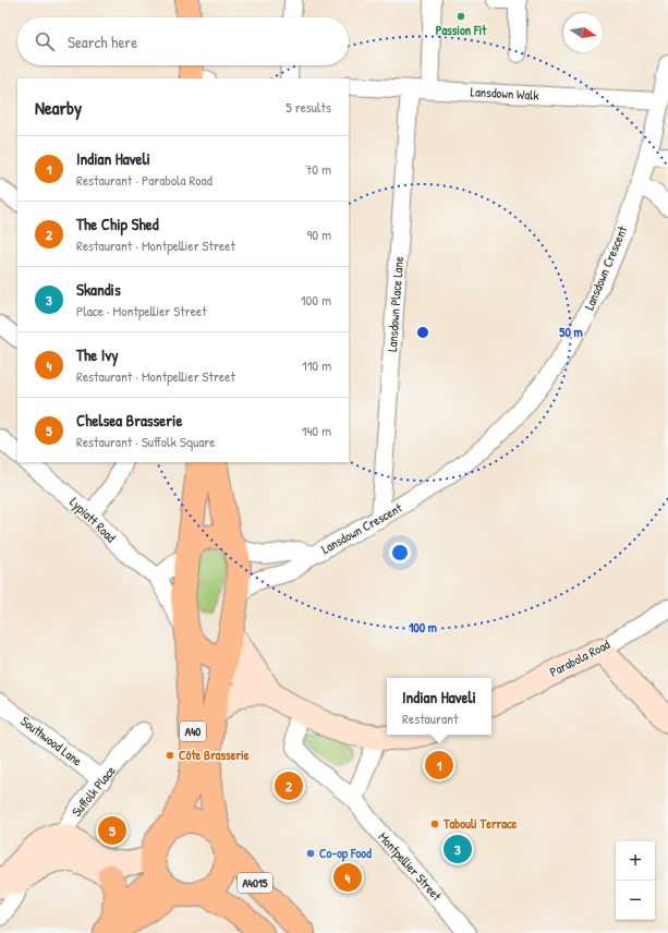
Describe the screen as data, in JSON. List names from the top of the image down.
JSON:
{
  "streets": {
    "main road": ["A40", "A4015"],
    "street": [
      "Lansdown Walk",
      "Lansdown Crescent",
      "Lansdown Place Lane",
      "Lypiatt Road",
      "Parabola Road",
      "Southwood Lane",
      "Suffolk Place",
      "Montpellier Street"
    ]
  },
  "crossings": [
    ["Lansdown Walk", "Lansdown Crescent"],
    ["Lansdown Walk", "Lansdown Place Lane"],
    ["Lansdown Crescent", "Lansdown Place Lane"],
    ["Lansdown Crescent", "A40"],
    ["Lypiatt Road", "A40"],
    ["A40", "A4015"],
    ["Southwood Lane", "Suffolk Place"]
  ],
  "places": [
    "Passion Fit",
    "Côte Brasserie",
    "Tabouli Terrace",
    "Co-op Food"
  ],
  "north": "right",
  "page": {
    "search": "Search here",
    "heading": ["Nearby", "5 results"],
    "list": [
      {
        "mark": "1",
        "name": "Indian Haveli",
        "note": "Restaurant · Parabola Road",
        "value": "70 m"
      },
      {
        "mark": "2",
        "name": "The Chip Shed",
        "note": "Restaurant · Montpellier Street",
        "value": "90 m"
      },
      {
        "mark": "3",
        "name": "Skandis",
        "note": "Place · Montpellier Street",
        "value": "100 m"
      },
      {
        "mark": "4",
        "name": "The Ivy",
        "note": "Restaurant · Montpellier Street",
        "value": "110 m"
      },
      {
        "mark": "5",
        "name": "Chelsea Brasserie",
        "note": "Restaurant · Suffolk Square",
        "value": "140 m"
      }
    ],
    "popup": ["Indian Haveli", "Restaurant"],
    "pins": [
      "1",
      "2",
      "5",
      "3",
      "4"
    ],
    "map_buttons": ["+", "−"]
  },
  "rings": ["50 m", "100 m"]
}
